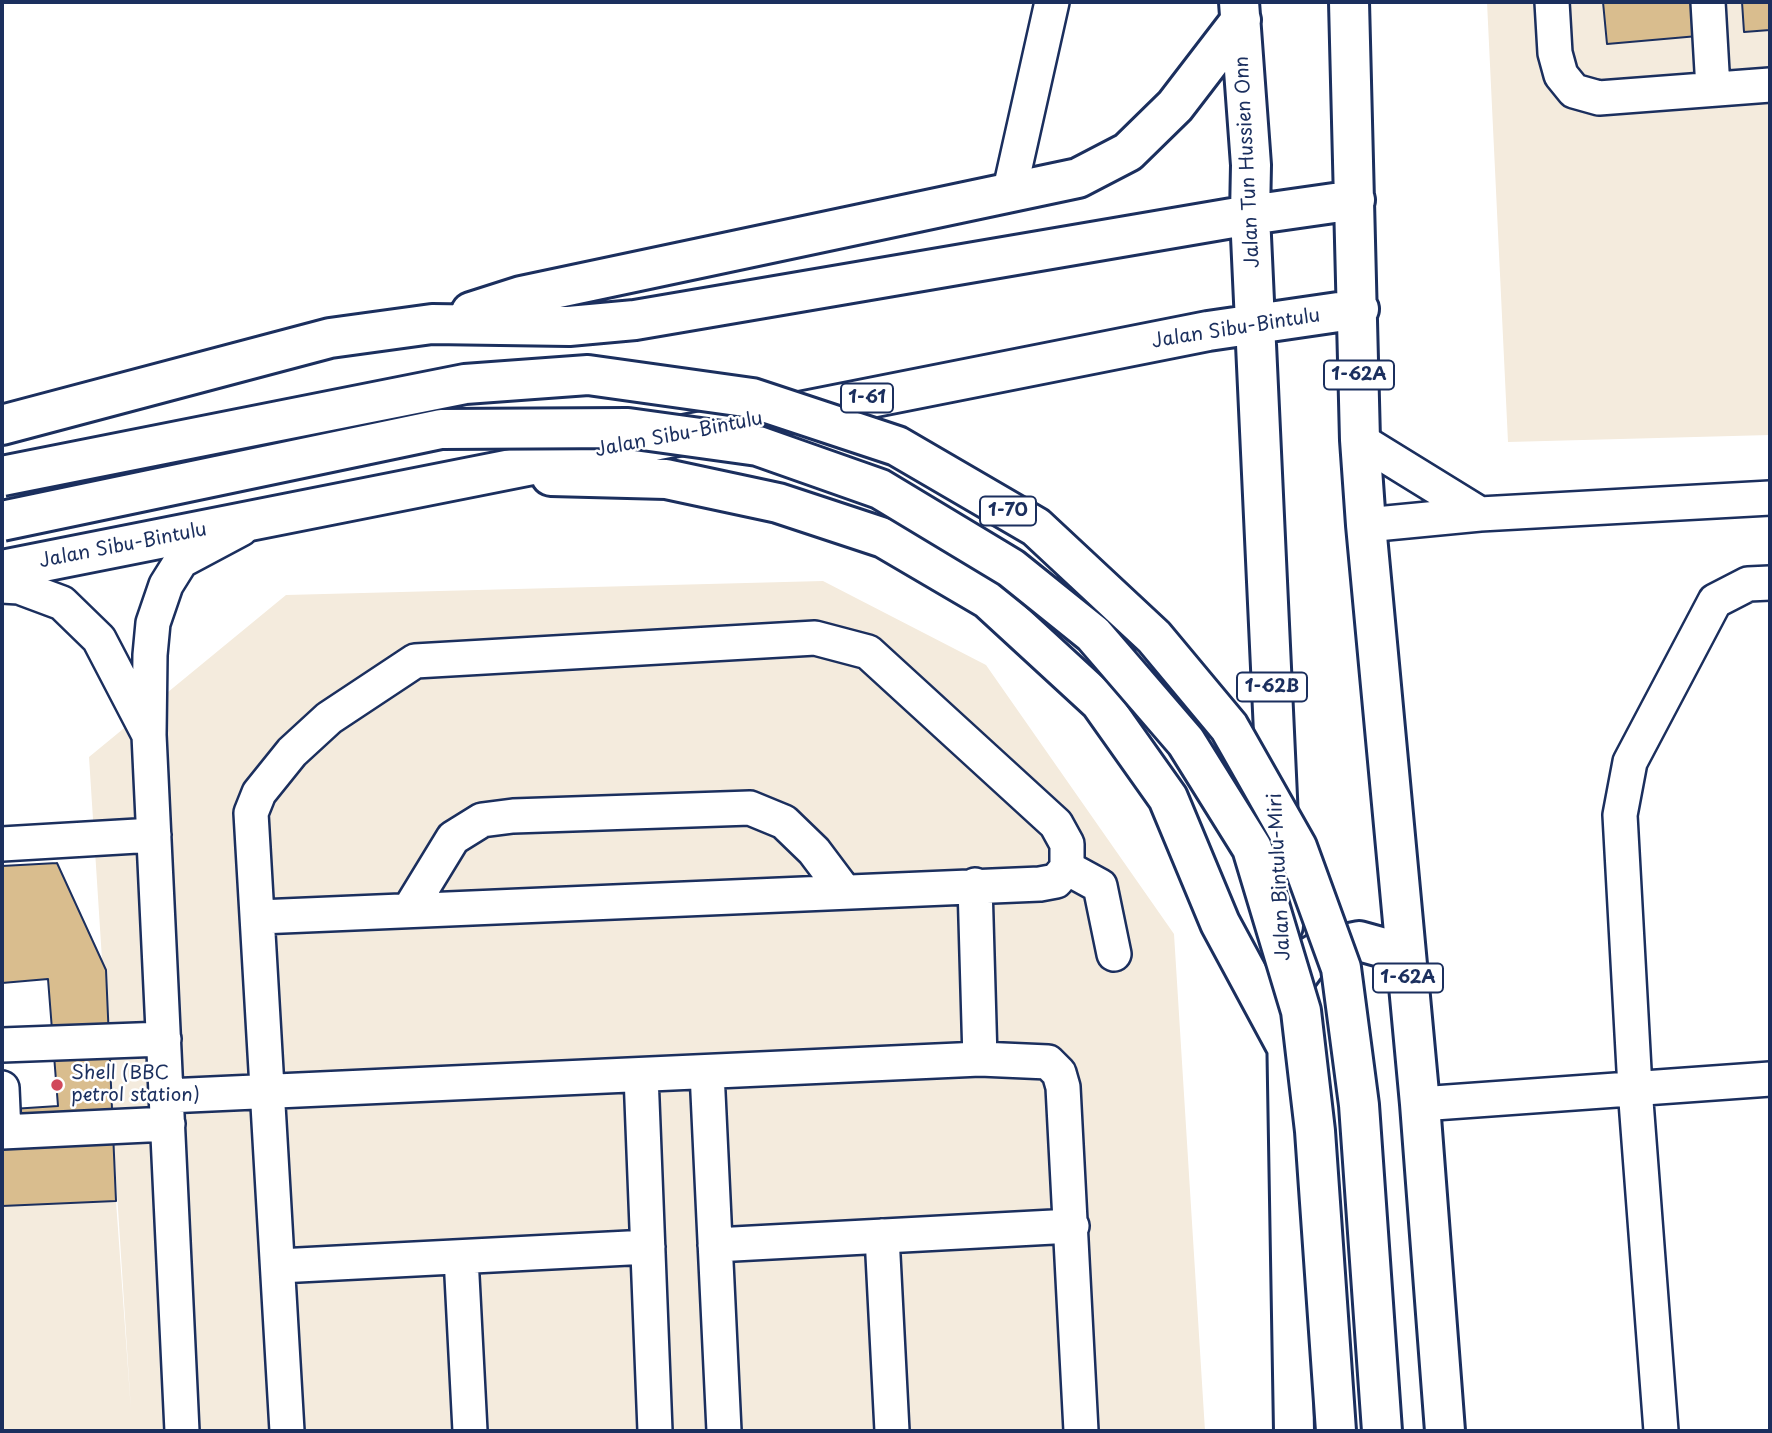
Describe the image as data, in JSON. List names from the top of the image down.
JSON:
{
  "streets": {
    "main road": [
      "Jalan Tun Hussien Onn",
      "Jalan Sibu-Bintulu",
      "1-62A",
      "1-61",
      "1-70",
      "1-62B",
      "Jalan Bintulu-Miri"
    ]
  },
  "crossings": [
    ["Jalan Tun Hussien Onn", "Jalan Sibu-Bintulu"],
    ["Jalan Tun Hussien Onn", "Jalan Bintulu-Miri"],
    ["Jalan Sibu-Bintulu", "1-62A"],
    ["Jalan Sibu-Bintulu", "Jalan Bintulu-Miri"]
  ],
  "places": ["Shell (BBC petrol station)"]
}
